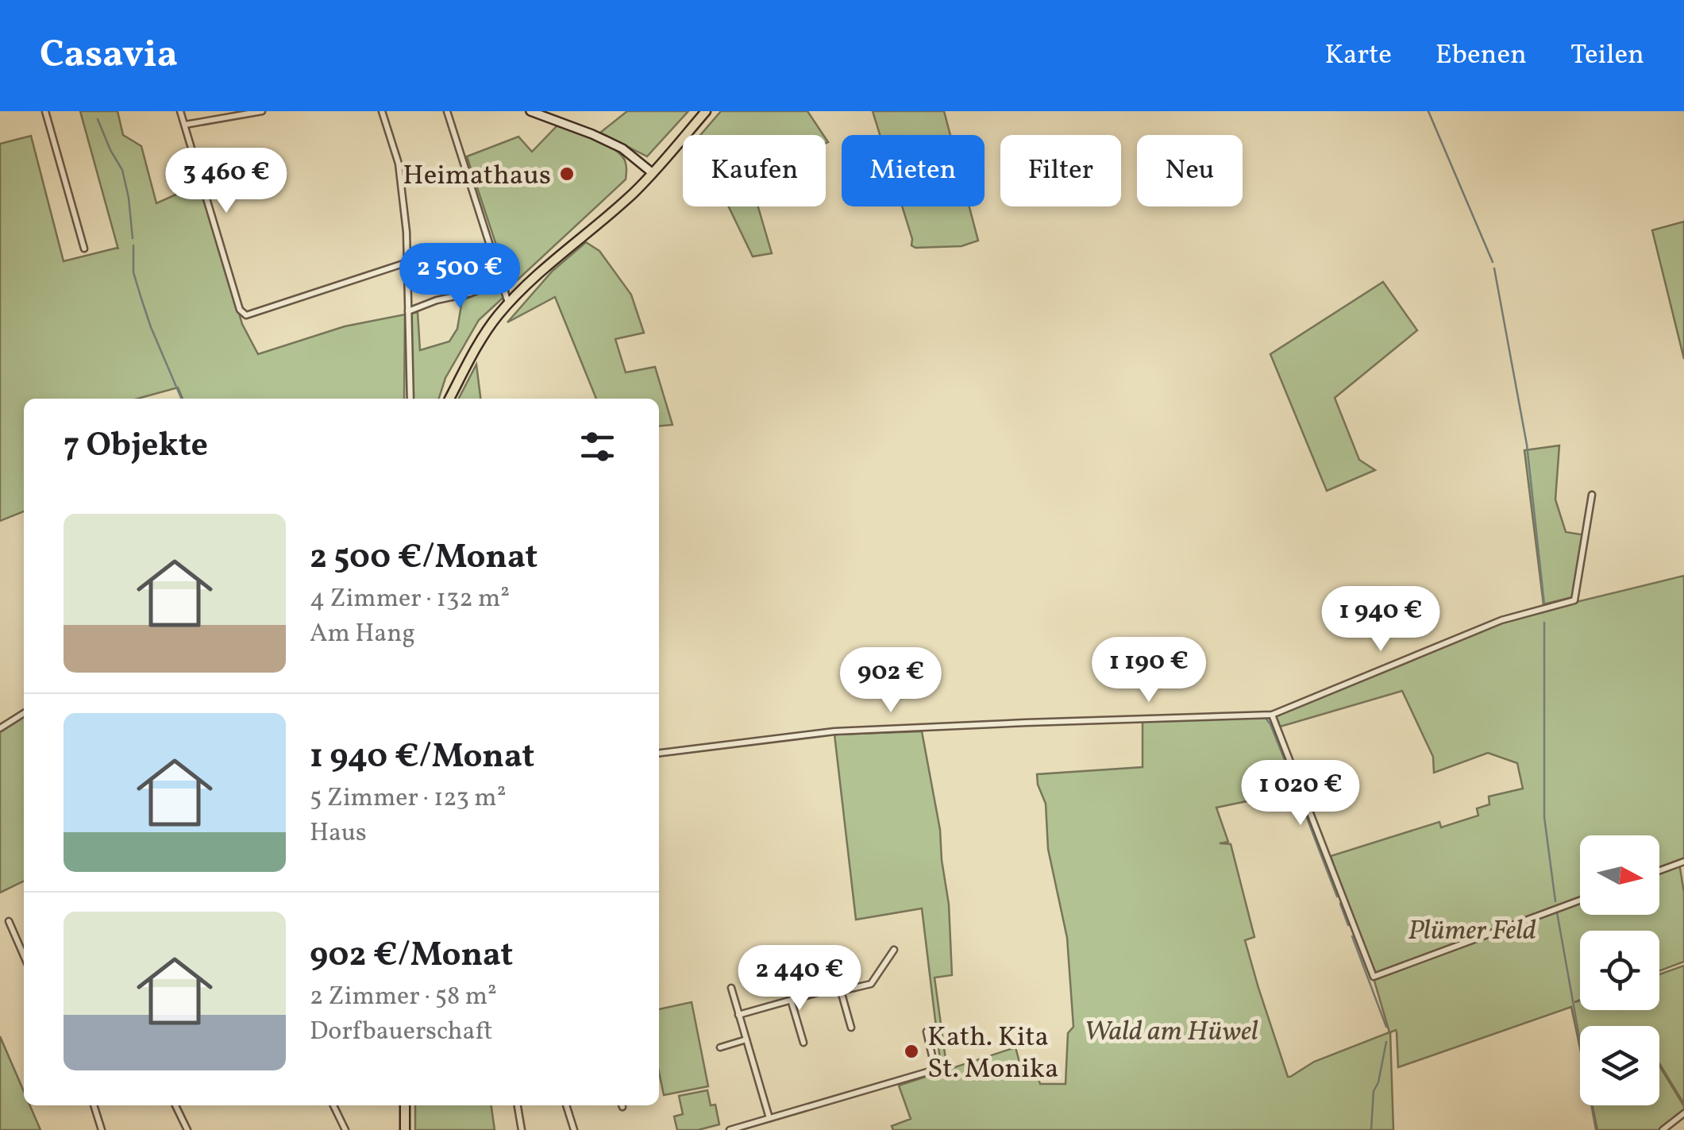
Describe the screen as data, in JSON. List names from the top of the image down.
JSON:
{
  "parks": ["Plümer Feld", "Wald am Hüwel"],
  "places": ["Heimathaus", "Kath. Kita St. Monika"],
  "north": "right",
  "page": {
    "header": "Casavia",
    "nav": ["Karte", "Ebenen", "Teilen"],
    "chip": [
      "Kaufen",
      "Mieten",
      "Filter",
      "Neu"
    ],
    "price": [
      "3 460 €",
      "2 500 €",
      "1 940 €",
      "1 190 €",
      "902 €",
      "1 020 €",
      "2 440 €"
    ],
    "heading": "7 Objekte",
    "list": [
      {
        "name": "2 500 €/Monat",
        "note": "4 Zimmer · 132 m² · Am Hang"
      },
      {
        "name": "1 940 €/Monat",
        "note": "5 Zimmer · 123 m² · Haus"
      },
      {
        "name": "902 €/Monat",
        "note": "2 Zimmer · 58 m² · Dorfbauerschaft"
      }
    ]
  }
}
